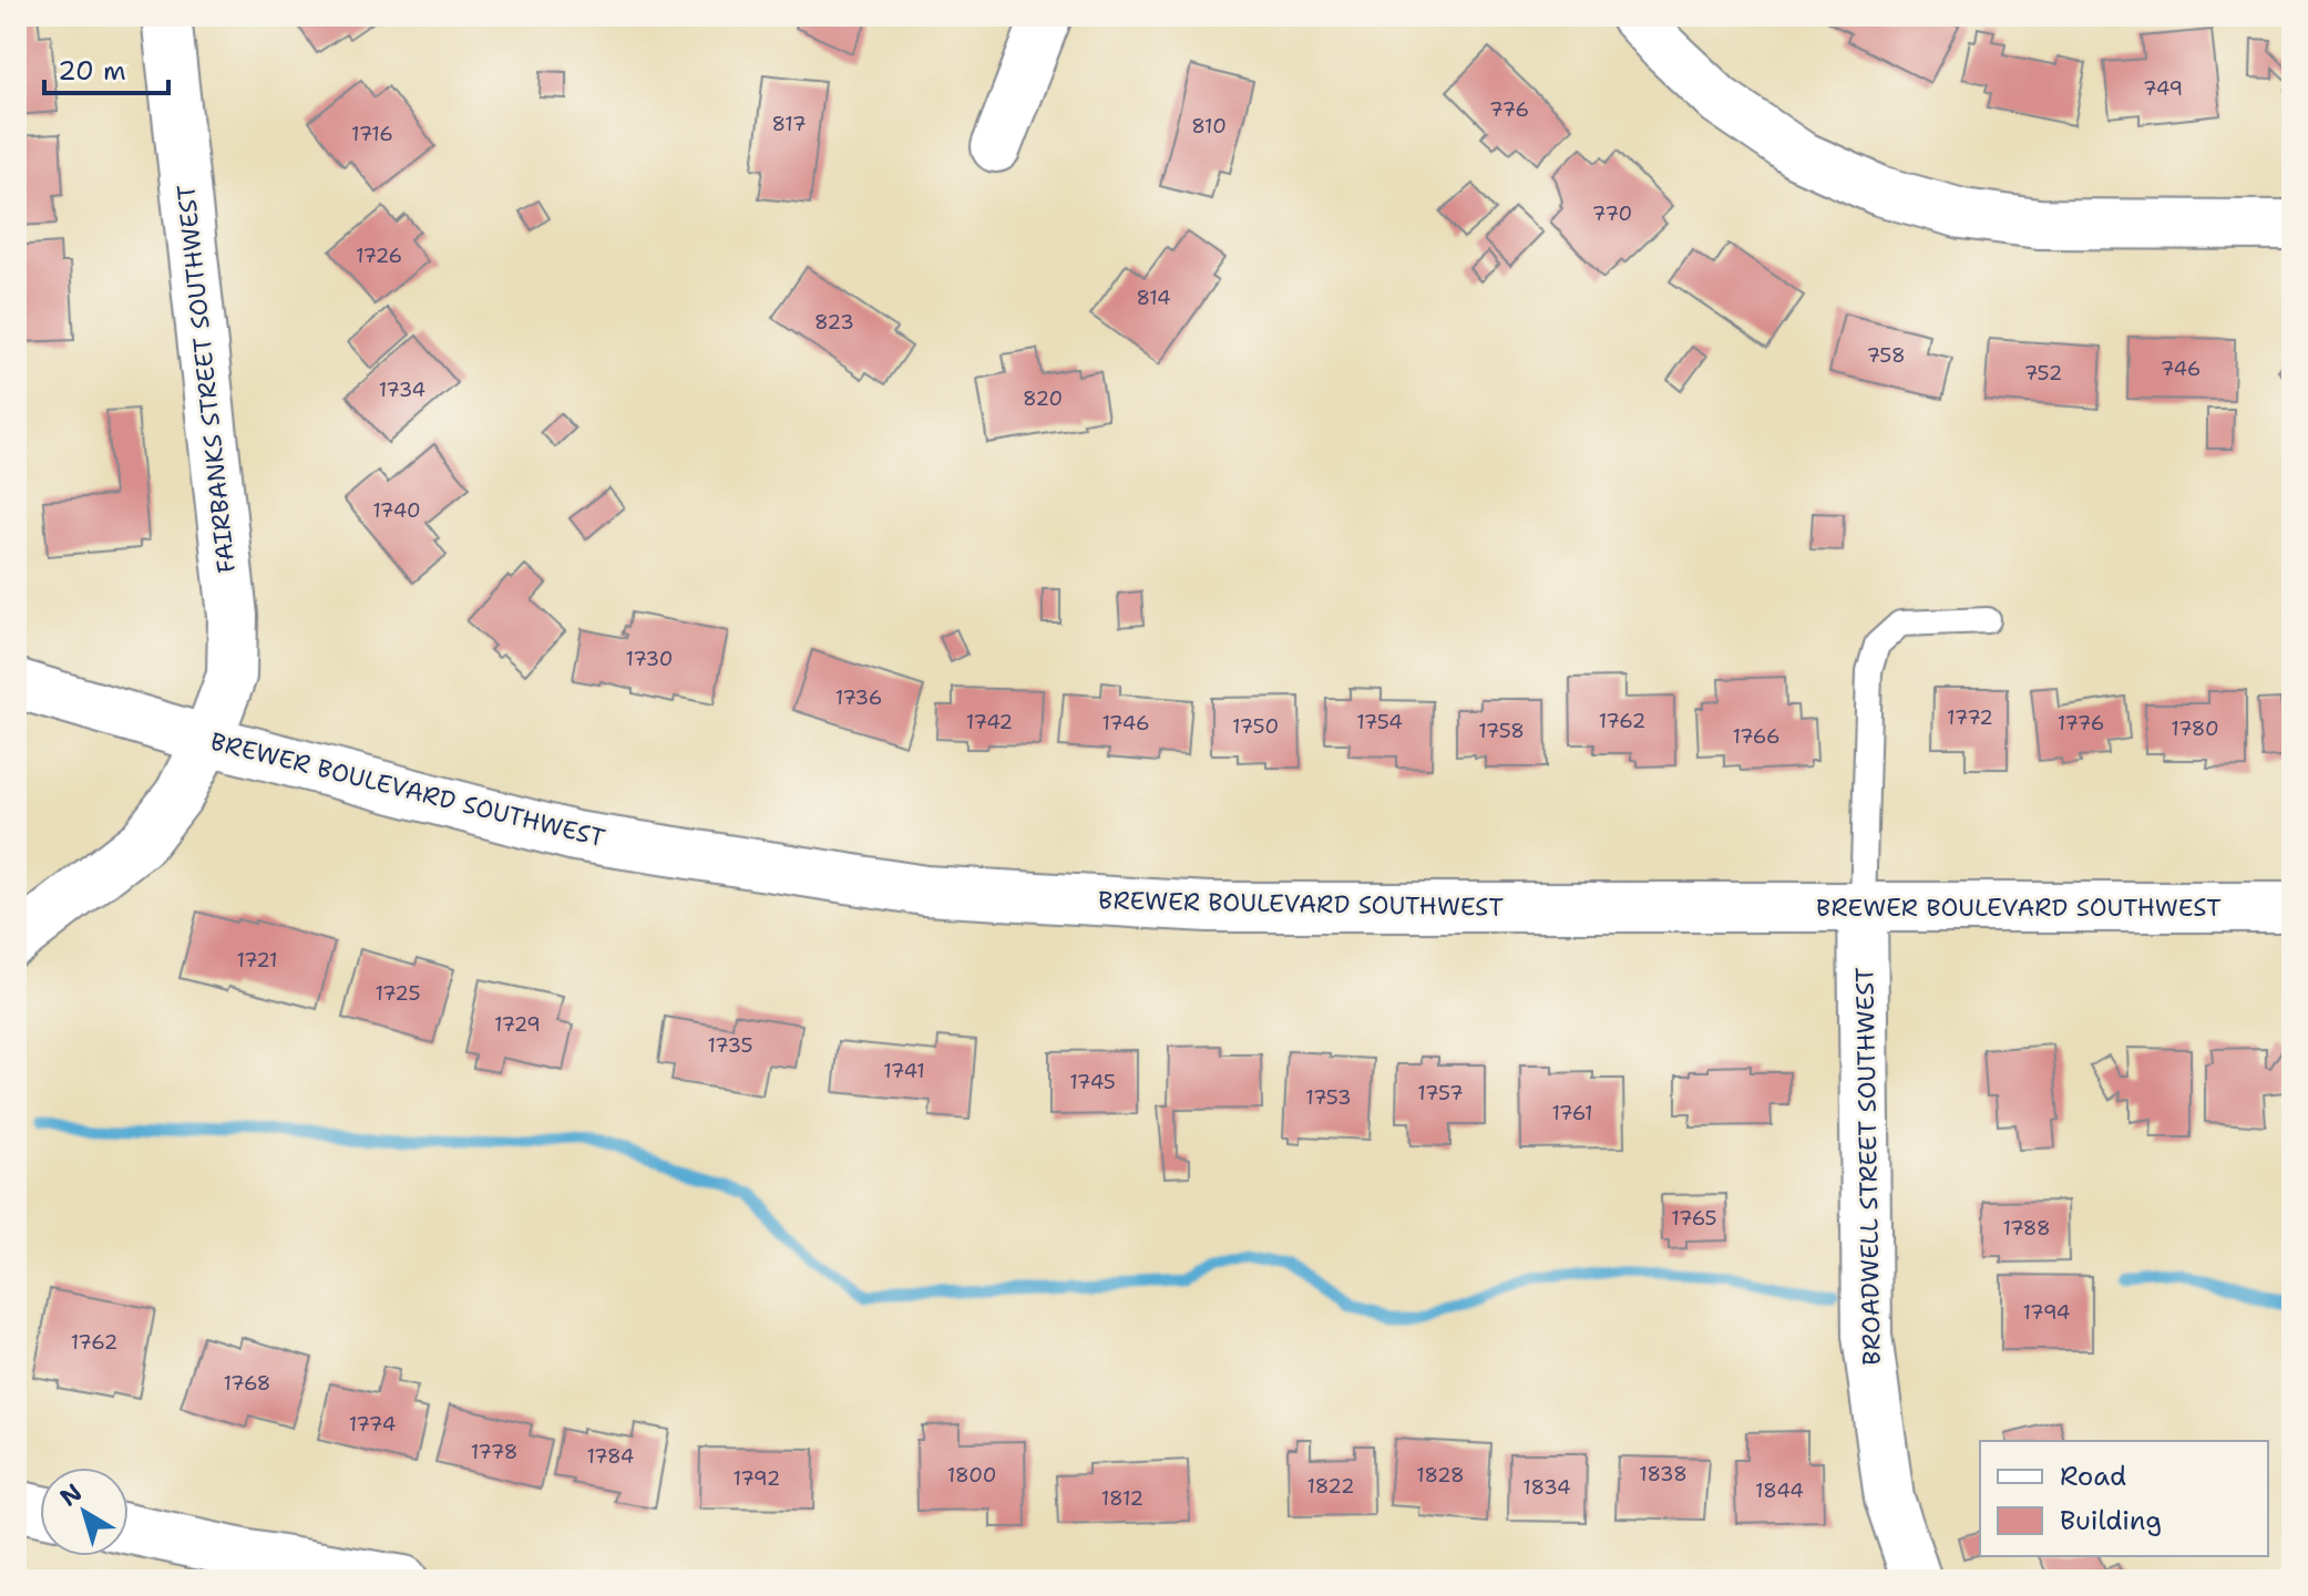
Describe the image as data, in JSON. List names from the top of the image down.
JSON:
{
  "streets": {
    "street": ["FAIRBANKS STREET SOUTHWEST", "BREWER BOULEVARD SOUTHWEST", "BROADWELL STREET SOUTHWEST"]
  },
  "crossings": [
    ["FAIRBANKS STREET SOUTHWEST", "BREWER BOULEVARD SOUTHWEST"],
    ["BREWER BOULEVARD SOUTHWEST", "BROADWELL STREET SOUTHWEST"]
  ],
  "house_numbers": [
    "749",
    "776",
    "817",
    "810",
    "1716",
    "770",
    "1726",
    "814",
    "823",
    "758",
    "746",
    "752",
    "1734",
    "820",
    "1740",
    "1730",
    "1736",
    "1772",
    "1762",
    "1742",
    "1754",
    "1746",
    "1776",
    "1750",
    "1780",
    "1758",
    "1766",
    "1721",
    "1725",
    "1729",
    "1735",
    "1741",
    "1745",
    "1757",
    "1753",
    "1761",
    "1765",
    "1788",
    "1794",
    "1762",
    "1768",
    "1774",
    "1778",
    "1784",
    "1838",
    "1800",
    "1828",
    "1792",
    "1822",
    "1834",
    "1844",
    "1812"
  ],
  "legend": ["Road", "Building"],
  "scale_bar": "20 m",
  "north": "top left"
}
